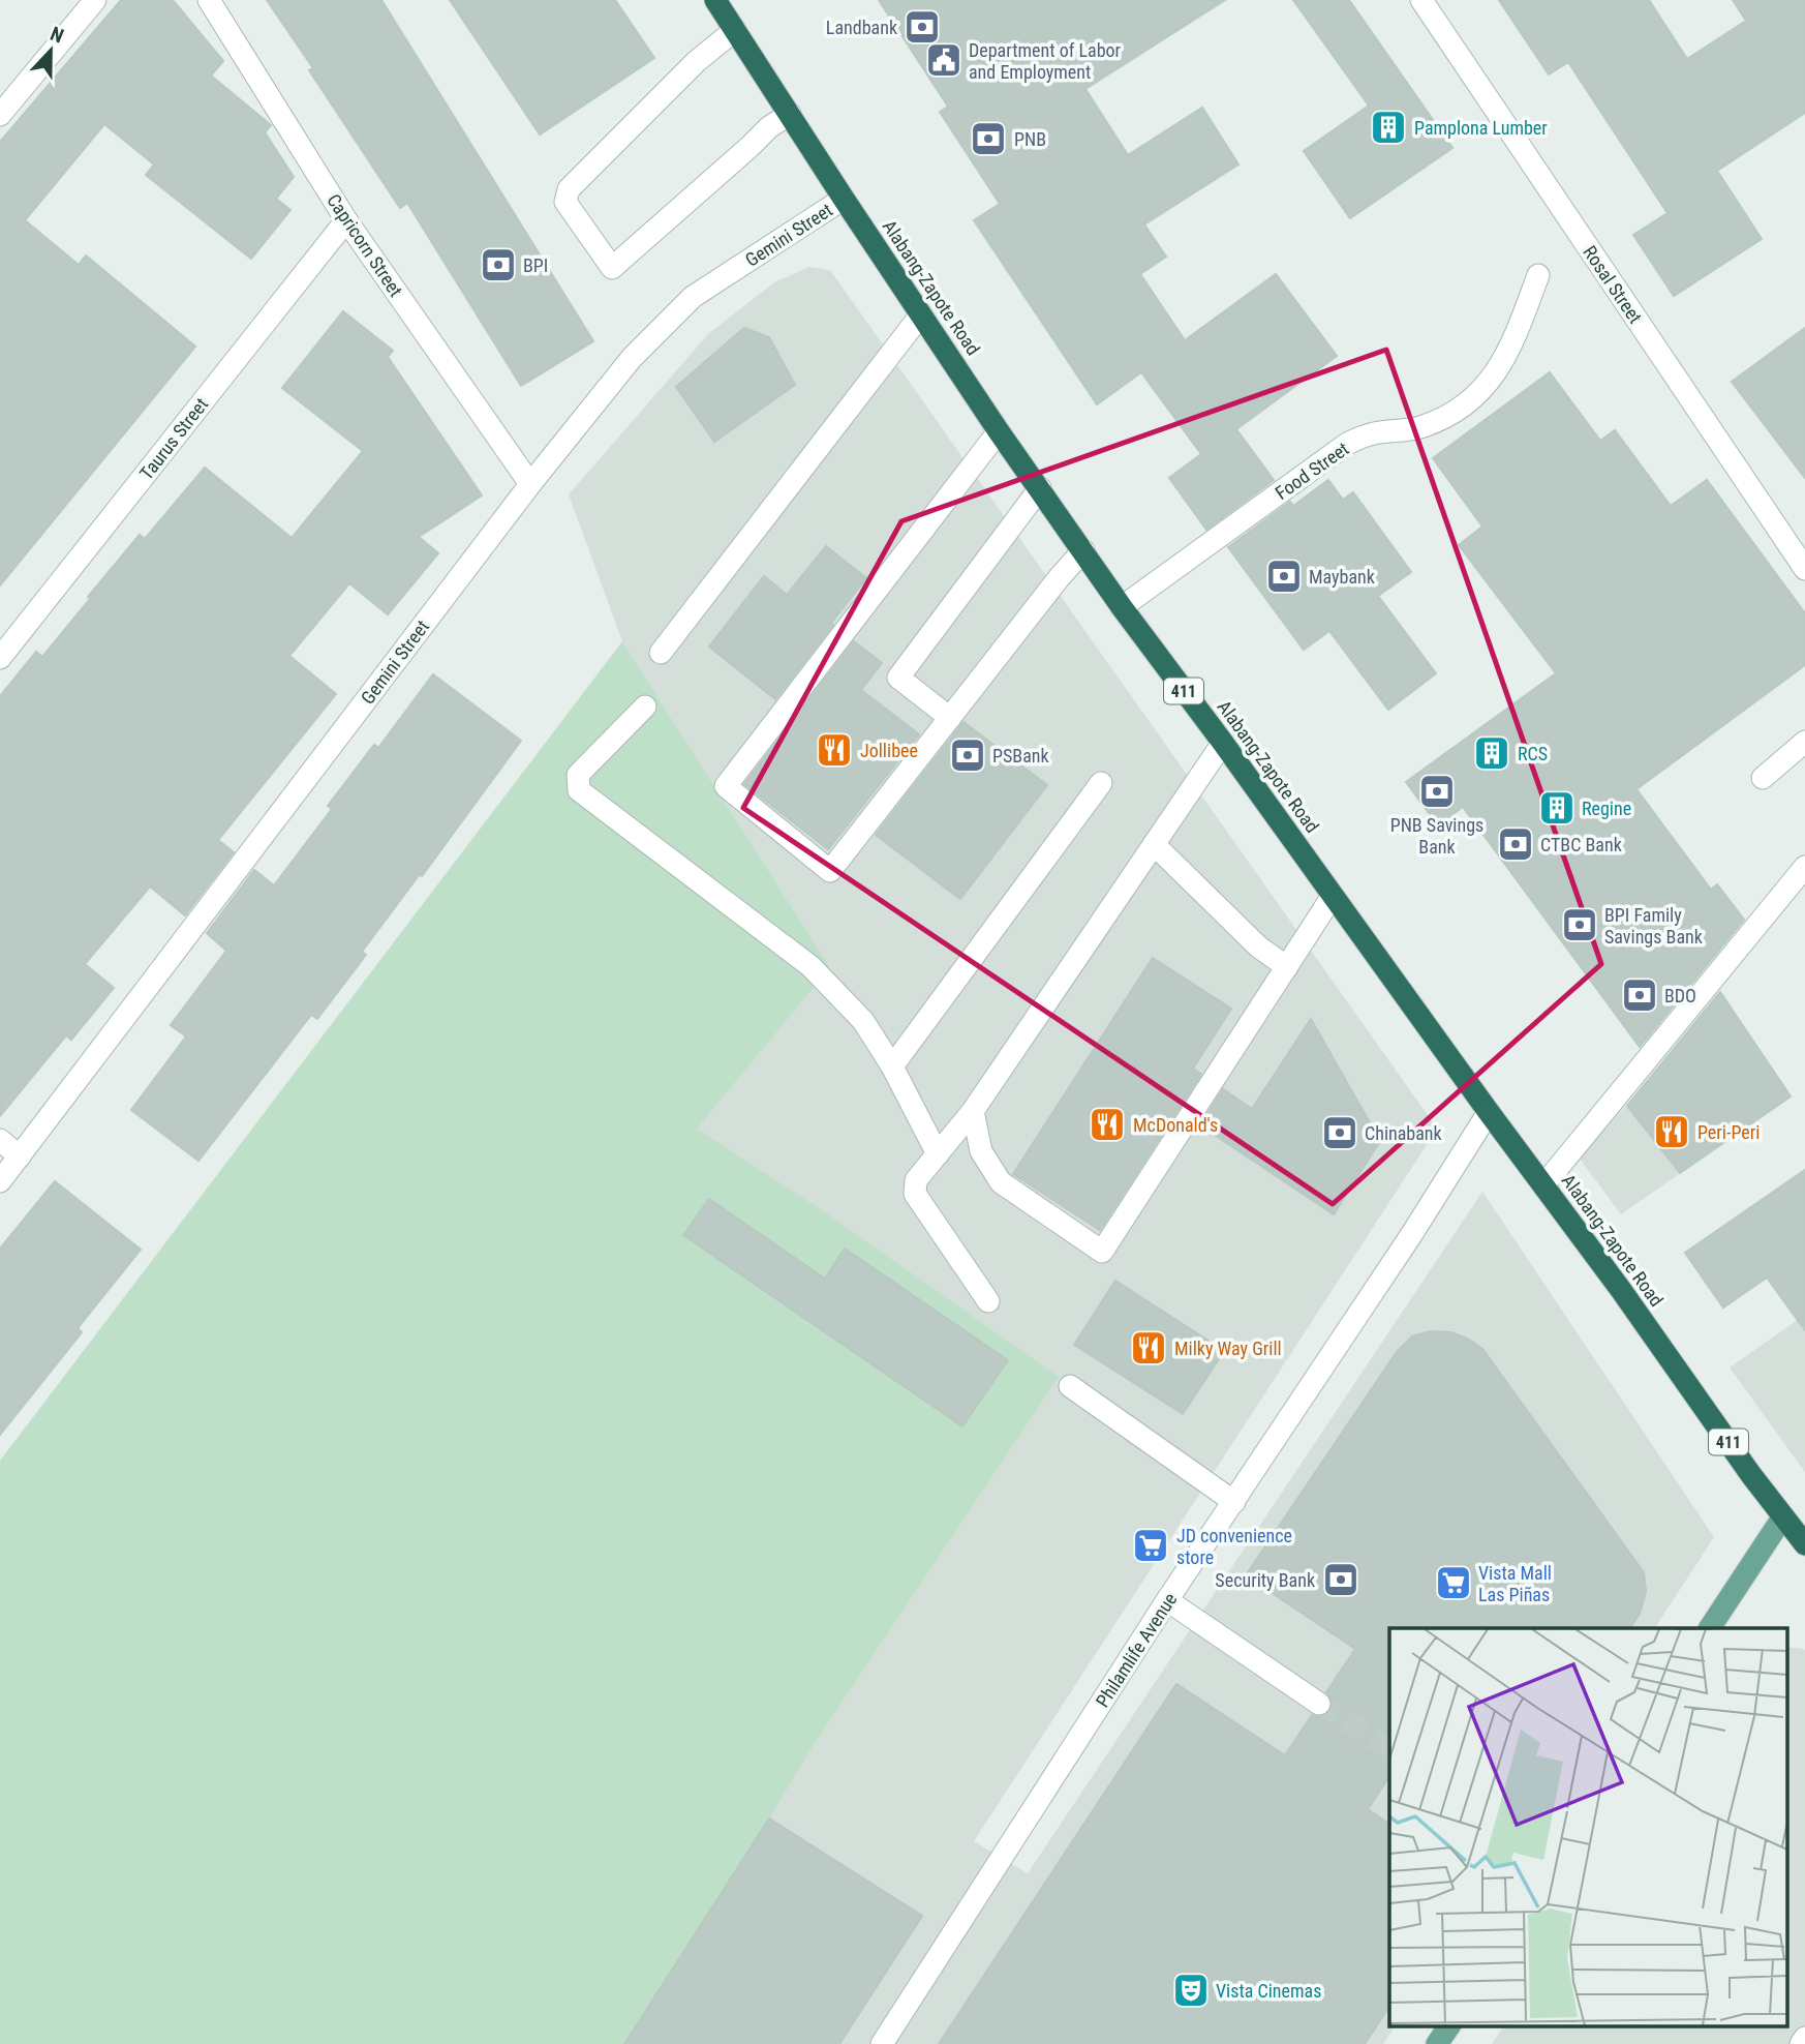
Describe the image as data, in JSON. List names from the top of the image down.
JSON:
{
  "streets": {
    "highway": ["Alabang-Zapote Road", "411"],
    "street": [
      "Gemini Street",
      "Capricorn Street",
      "Rosal Street",
      "Taurus Street",
      "Food Street",
      "Philamlife Avenue"
    ]
  },
  "crossings": [
    ["Gemini Street", "Capricorn Street"],
    ["Gemini Street", "Alabang-Zapote Road"],
    ["Capricorn Street", "Taurus Street"],
    ["Alabang-Zapote Road", "Food Street"],
    ["Alabang-Zapote Road", "Philamlife Avenue"]
  ],
  "places": {
    "bank": [
      "Landbank",
      "PNB",
      "BPI",
      "Maybank",
      "PSBank",
      "PNB Savings Bank",
      "CTBC Bank",
      "BPI Family Savings Bank",
      "BDO",
      "Chinabank",
      "Security Bank"
    ],
    "public building": ["Department of Labor and Employment"],
    "building": ["Pamplona Lumber", "RCS", "Regine"],
    "restaurant": [
      "Jollibee",
      "McDonald's",
      "Peri-Peri",
      "Milky Way Grill"
    ],
    "supermarket": ["JD convenience store", "Vista Mall Las Piñas"],
    "theatre": ["Vista Cinemas"]
  },
  "north": "top"
}
